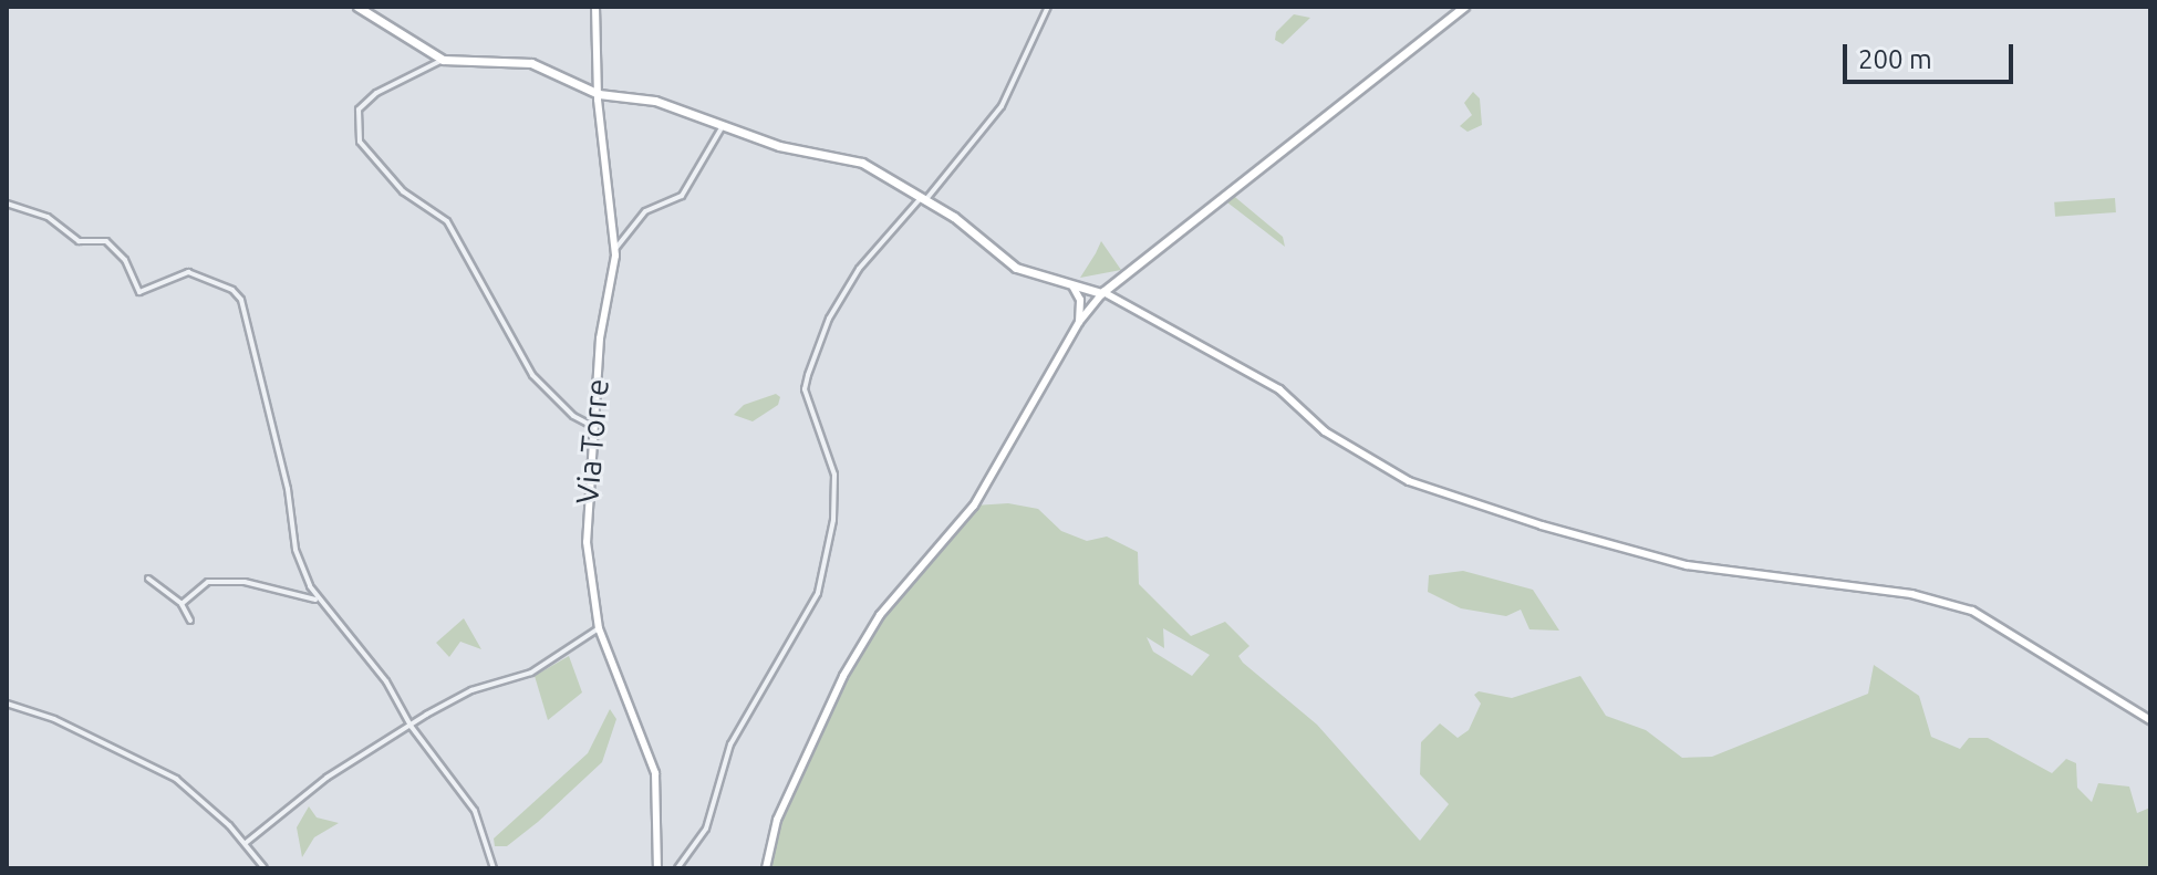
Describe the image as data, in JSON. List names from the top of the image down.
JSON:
{
  "streets": {
    "main road": ["Via Torre"]
  },
  "scale_bar": "200 m"
}
